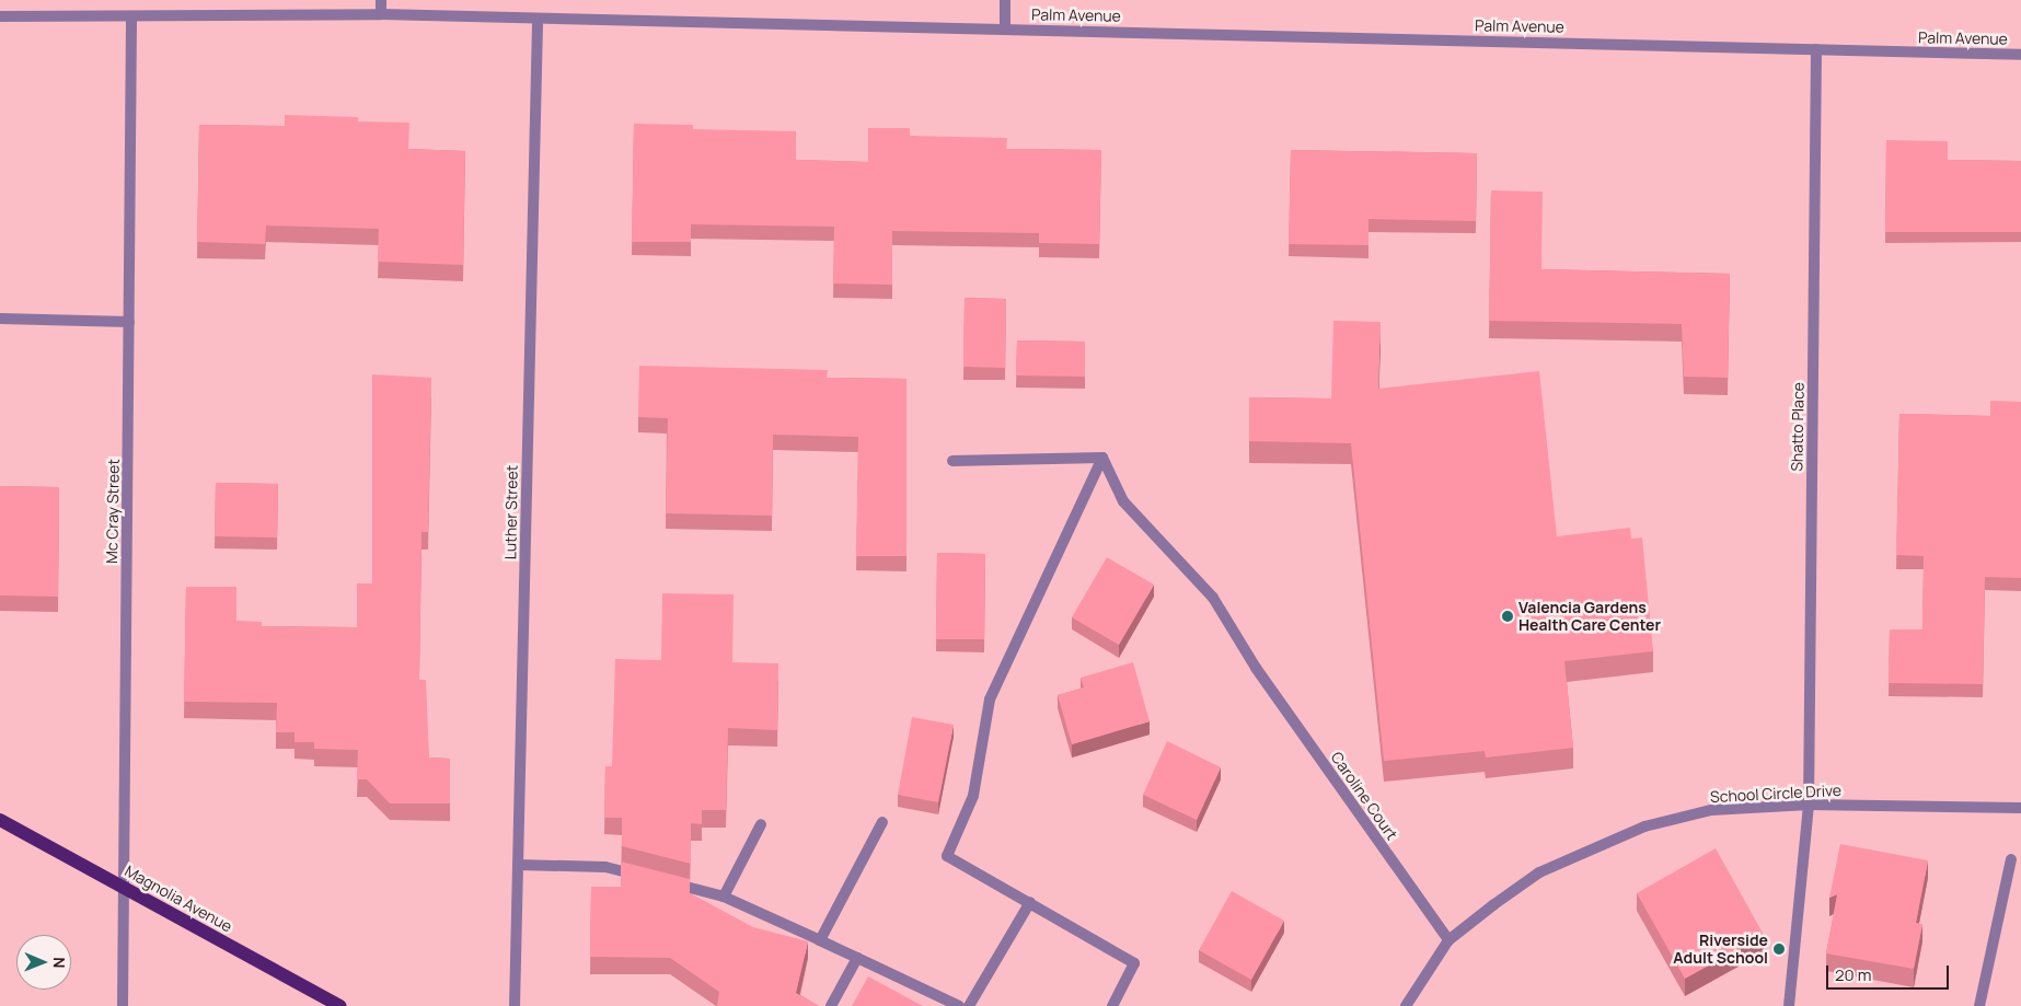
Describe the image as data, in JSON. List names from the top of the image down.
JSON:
{
  "streets": {
    "main road": ["Magnolia Avenue"],
    "street": [
      "Palm Avenue",
      "Shatto Place",
      "Mc Cray Street",
      "Luther Street",
      "School Circle Drive",
      "Caroline Court"
    ]
  },
  "crossings": [
    ["Palm Avenue", "Shatto Place"],
    ["Palm Avenue", "Mc Cray Street"],
    ["Palm Avenue", "Luther Street"],
    ["Shatto Place", "School Circle Drive"],
    ["Mc Cray Street", "Magnolia Avenue"],
    ["School Circle Drive", "Caroline Court"]
  ],
  "places": ["Valencia Gardens Health Care Center", "Riverside Adult School"],
  "scale_bar": "20 m",
  "north": "right"
}
